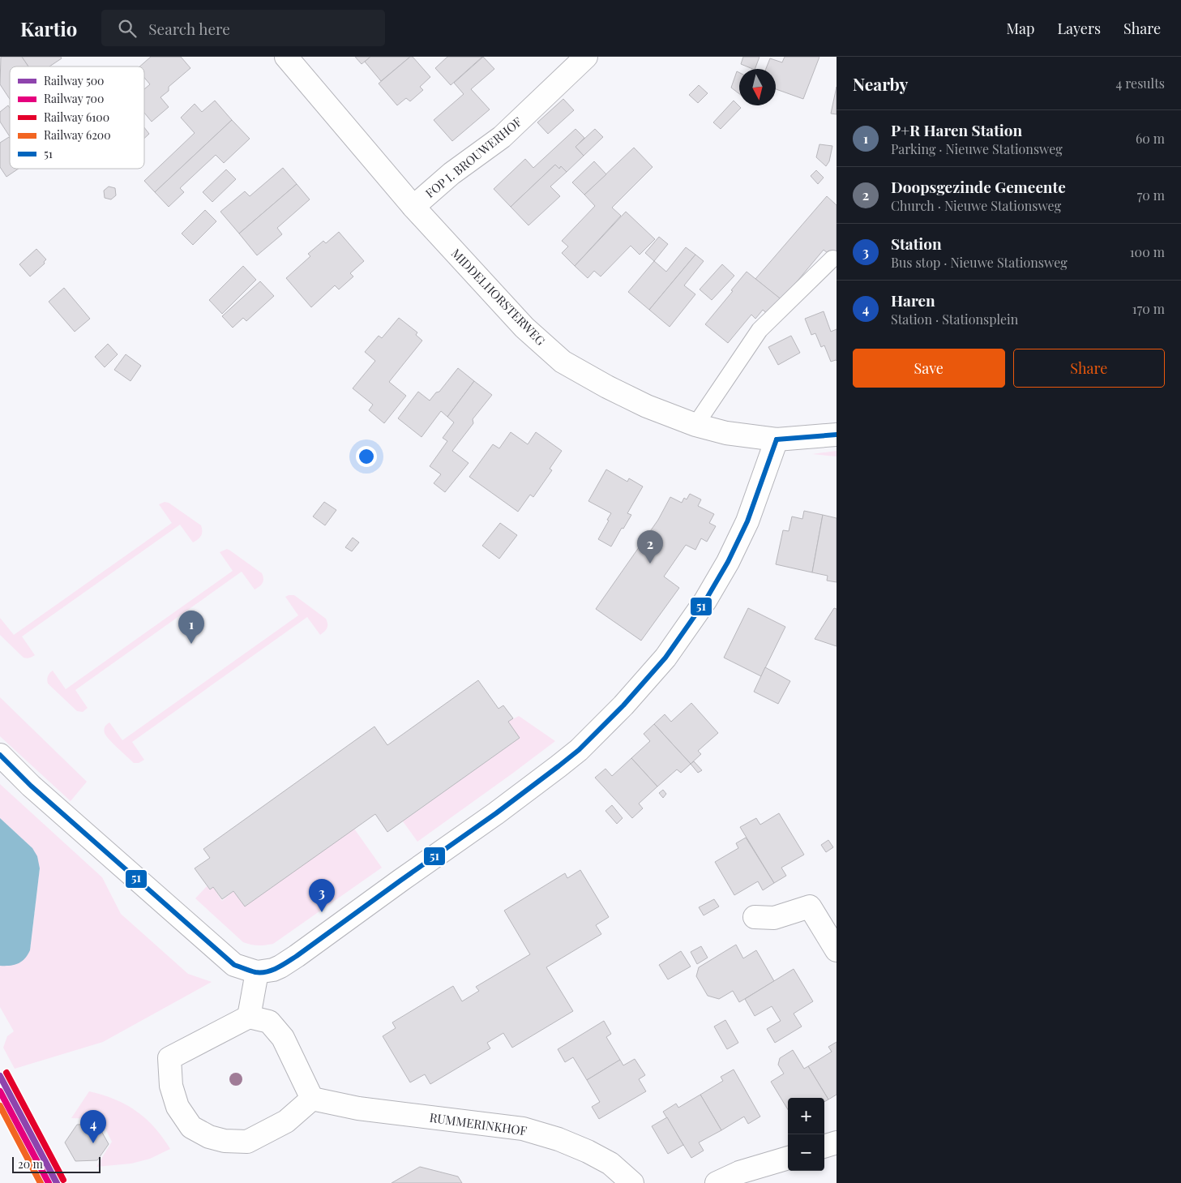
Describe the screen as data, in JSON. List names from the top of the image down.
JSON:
{
  "streets": {
    "street": ["FOP I. BROUWERHOF", "MIDDELHORSTERWEG", "RUMMERINKHOF"]
  },
  "crossings": [
    ["FOP I. BROUWERHOF", "MIDDELHORSTERWEG"]
  ],
  "lines": [
    "transit line 51",
    "rail line 6100",
    "rail line 500",
    "rail line 700",
    "rail line 6200"
  ],
  "legend": [
    "Railway 500",
    "Railway 700",
    "Railway 6100",
    "Railway 6200",
    "51"
  ],
  "scale_bar": "20 m",
  "north": "bottom",
  "page": {
    "header": "Kartio",
    "search": "Search here",
    "nav": ["Map", "Layers", "Share"],
    "heading": ["Nearby", "4 results"],
    "list": [
      {
        "mark": "1",
        "name": "P+R Haren Station",
        "note": "Parking · Nieuwe Stationsweg",
        "value": "60 m"
      },
      {
        "mark": "2",
        "name": "Doopsgezinde Gemeente",
        "note": "Church · Nieuwe Stationsweg",
        "value": "70 m"
      },
      {
        "mark": "3",
        "name": "Station",
        "note": "Bus stop · Nieuwe Stationsweg",
        "value": "100 m"
      },
      {
        "mark": "4",
        "name": "Haren",
        "note": "Station · Stationsplein",
        "value": "170 m"
      }
    ],
    "buttons": ["Save", "Share"],
    "pins": [
      "2",
      "1",
      "3",
      "4"
    ],
    "map_buttons": ["+", "−"],
    "scale": "20 m"
  }
}
